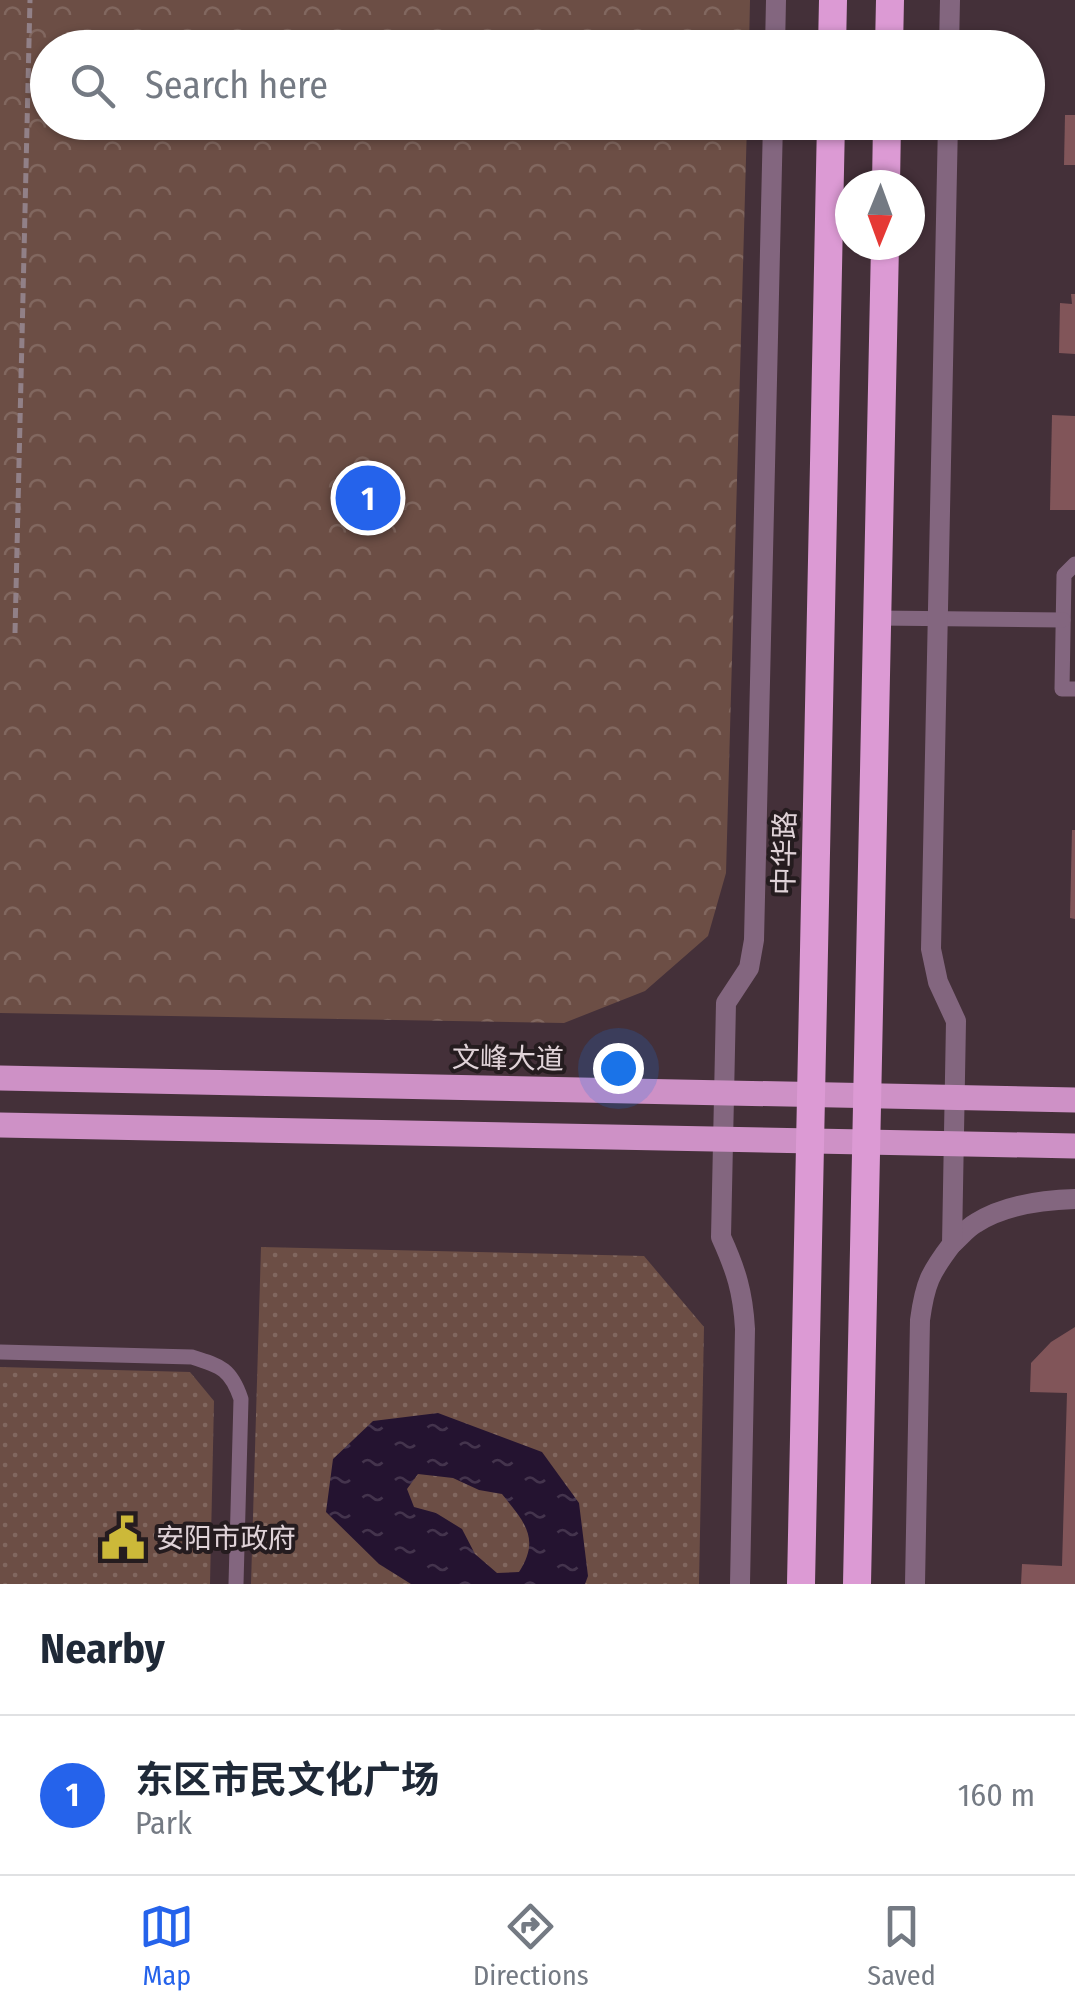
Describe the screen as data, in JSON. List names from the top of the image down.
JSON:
{
  "streets": {
    "highway": ["中华路"],
    "main road": ["文峰大道"]
  },
  "crossings": [
    ["中华路", "文峰大道"]
  ],
  "places": {
    "public building": ["安阳市政府"]
  },
  "north": "bottom",
  "page": {
    "search": "Search here",
    "pins": "1",
    "heading": "Nearby",
    "list": [
      {
        "mark": "1",
        "name": "东区市民文化广场",
        "note": "Park",
        "value": "160 m"
      }
    ],
    "nav": ["Map", "Directions", "Saved"]
  }
}
